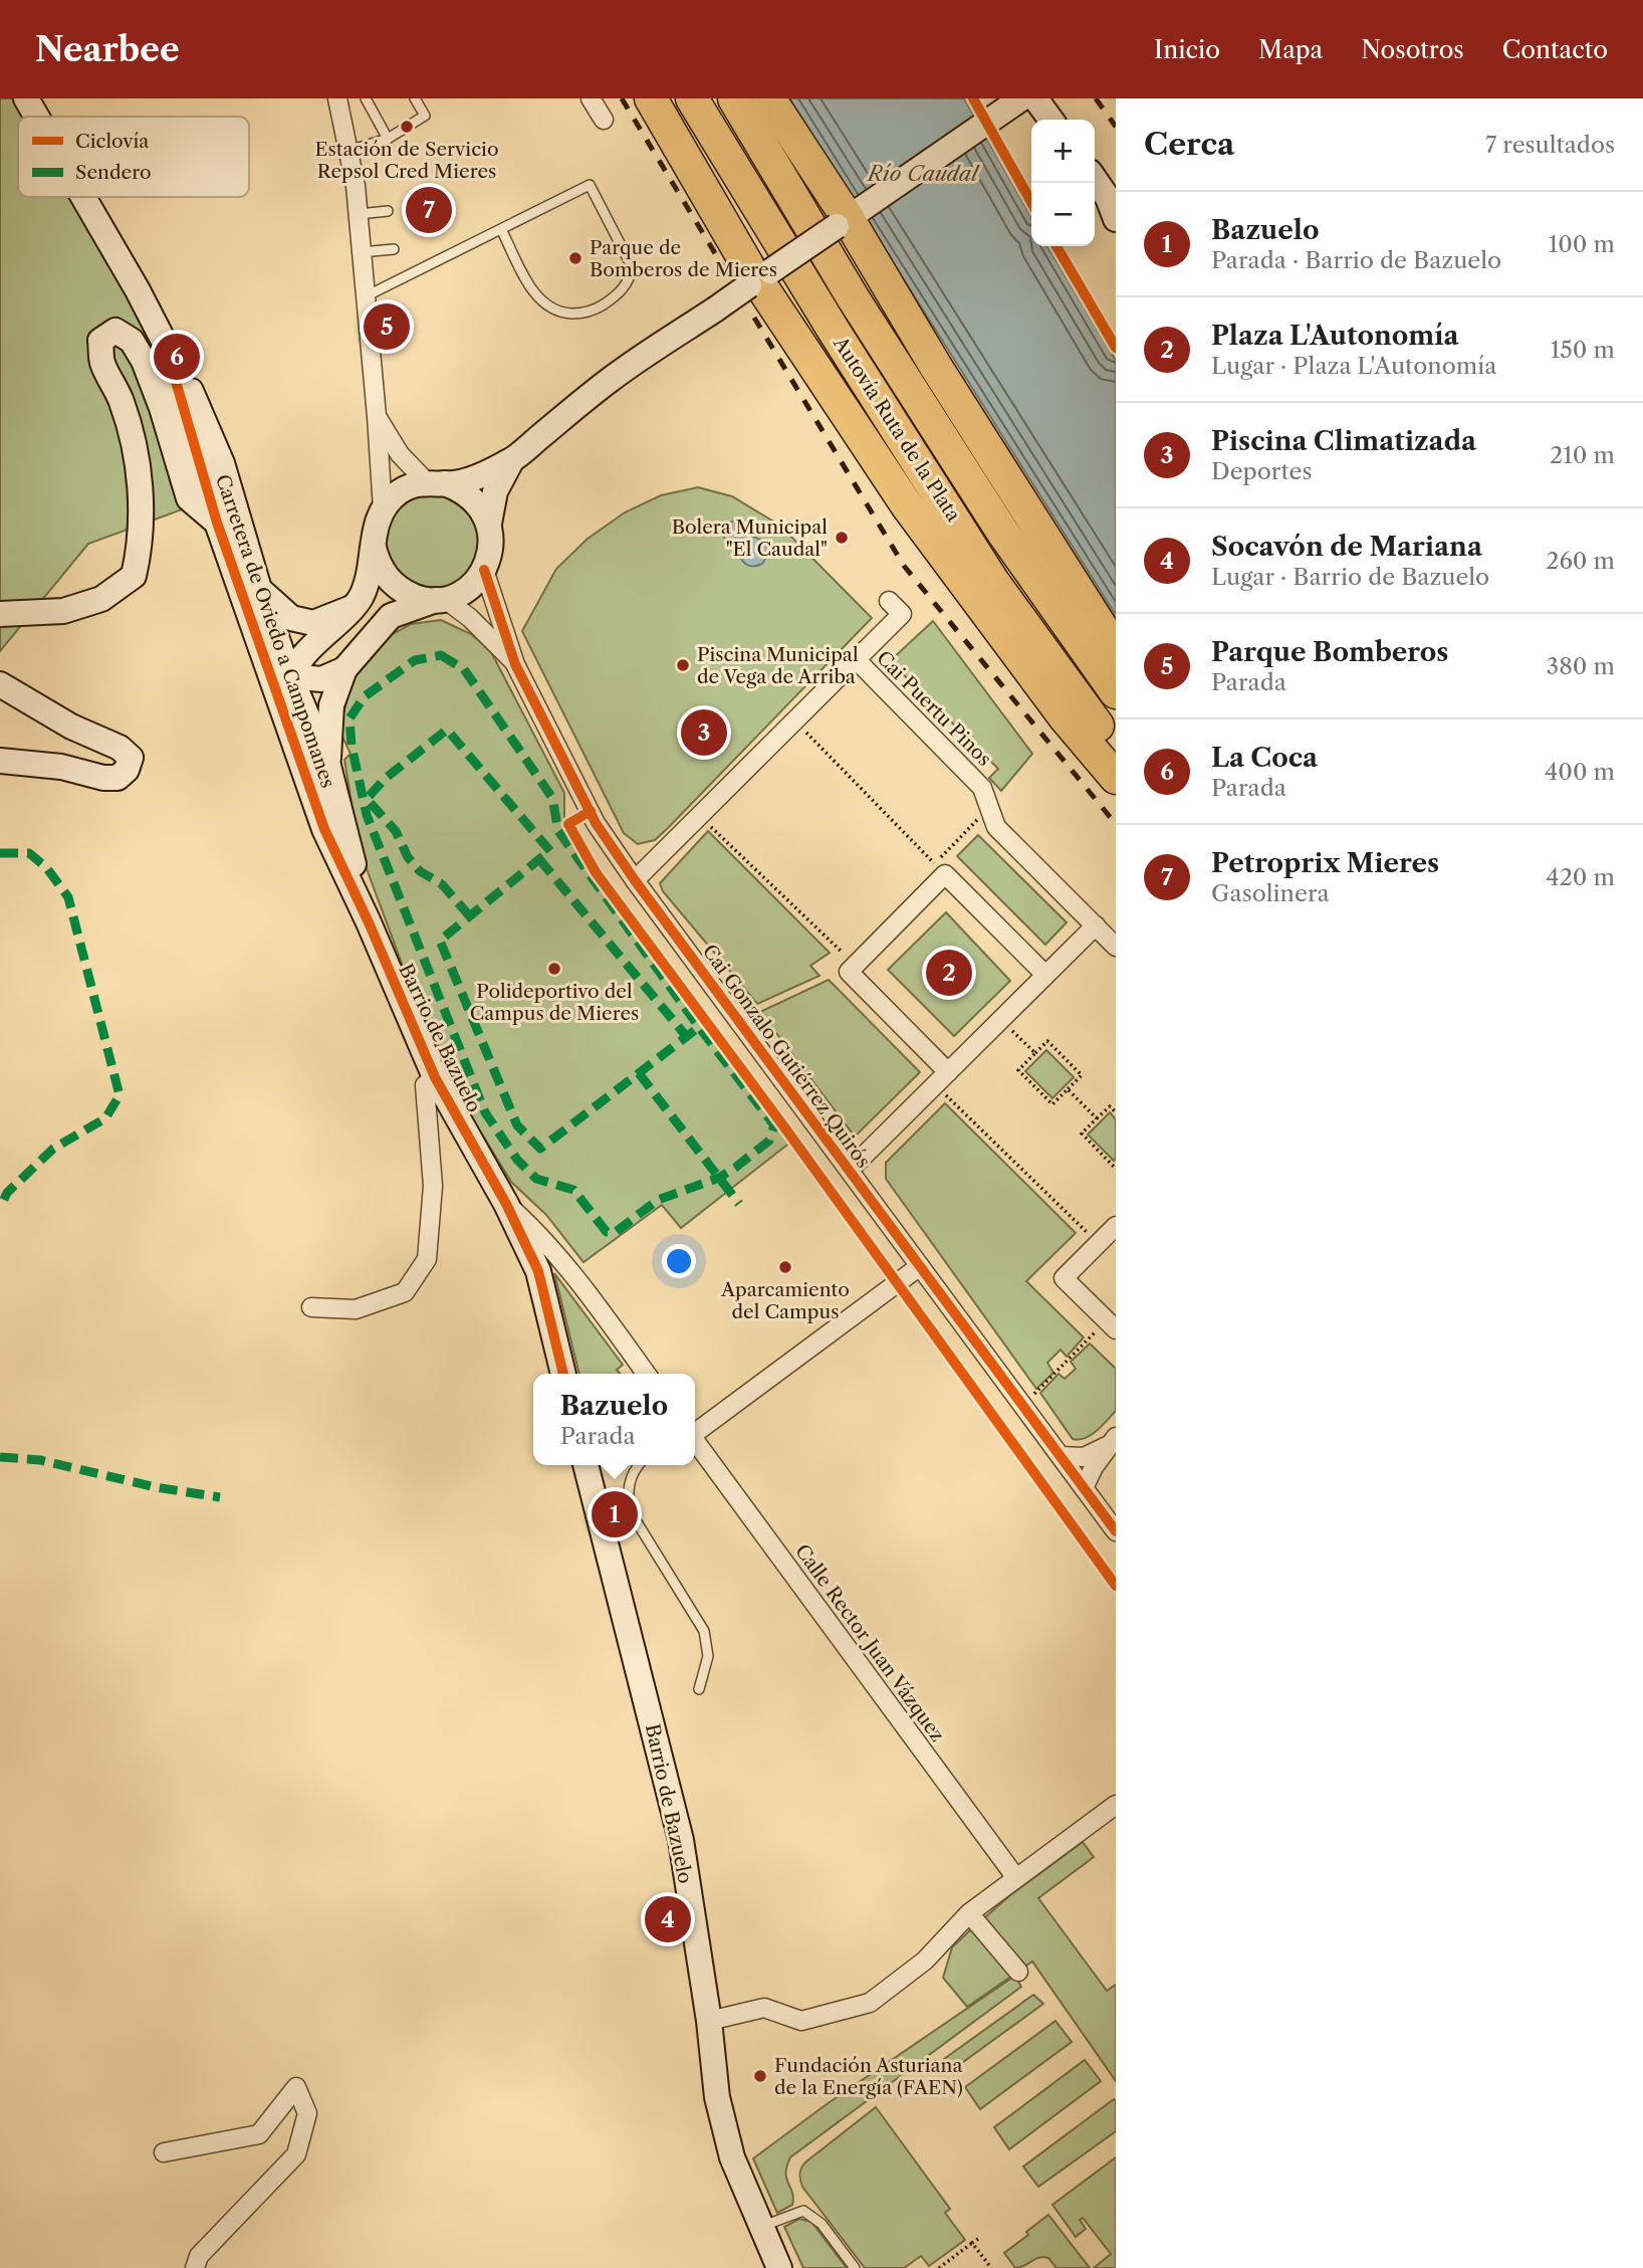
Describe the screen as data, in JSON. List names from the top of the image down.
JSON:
{
  "streets": {
    "highway": ["Autovía Ruta de la Plata"],
    "street": [
      "Carretera de Oviedo a Campomanes",
      "Cai Puertu Pinos",
      "Barrio de Bazuelo",
      "Cai Gonzalo Gutiérrez Quirós",
      "Calle Rector Juan Vázquez"
    ]
  },
  "crossings": [
    ["Carretera de Oviedo a Campomanes", "Barrio de Bazuelo"]
  ],
  "water": ["Río Caudal"],
  "places": [
    "Estación de Servicio Repsol Cred Mieres",
    "Parque de Bomberos de Mieres",
    "Bolera Municipal \"El Caudal\"",
    "Piscina Municipal de Vega de Arriba",
    "Polideportivo del Campus de Mieres",
    "Aparcamiento del Campus",
    "Fundación Asturiana de la Energía (FAEN)"
  ],
  "legend": ["Ciclovía", "Sendero"],
  "page": {
    "header": "Nearbee",
    "nav": [
      "Inicio",
      "Mapa",
      "Nosotros",
      "Contacto"
    ],
    "heading": ["Cerca", "7 resultados"],
    "map_buttons": ["+", "−"],
    "pins": [
      "7",
      "5",
      "6",
      "3",
      "2",
      "1",
      "4"
    ],
    "list": [
      {
        "mark": "1",
        "name": "Bazuelo",
        "note": "Parada · Barrio de Bazuelo",
        "value": "100 m"
      },
      {
        "mark": "2",
        "name": "Plaza L'Autonomía",
        "note": "Lugar · Plaza L'Autonomía",
        "value": "150 m"
      },
      {
        "mark": "3",
        "name": "Piscina Climatizada",
        "note": "Deportes",
        "value": "210 m"
      },
      {
        "mark": "4",
        "name": "Socavón de Mariana",
        "note": "Lugar · Barrio de Bazuelo",
        "value": "260 m"
      },
      {
        "mark": "5",
        "name": "Parque Bomberos",
        "note": "Parada",
        "value": "380 m"
      },
      {
        "mark": "6",
        "name": "La Coca",
        "note": "Parada",
        "value": "400 m"
      },
      {
        "mark": "7",
        "name": "Petroprix Mieres",
        "note": "Gasolinera",
        "value": "420 m"
      }
    ],
    "popup": ["Bazuelo", "Parada"]
  }
}
